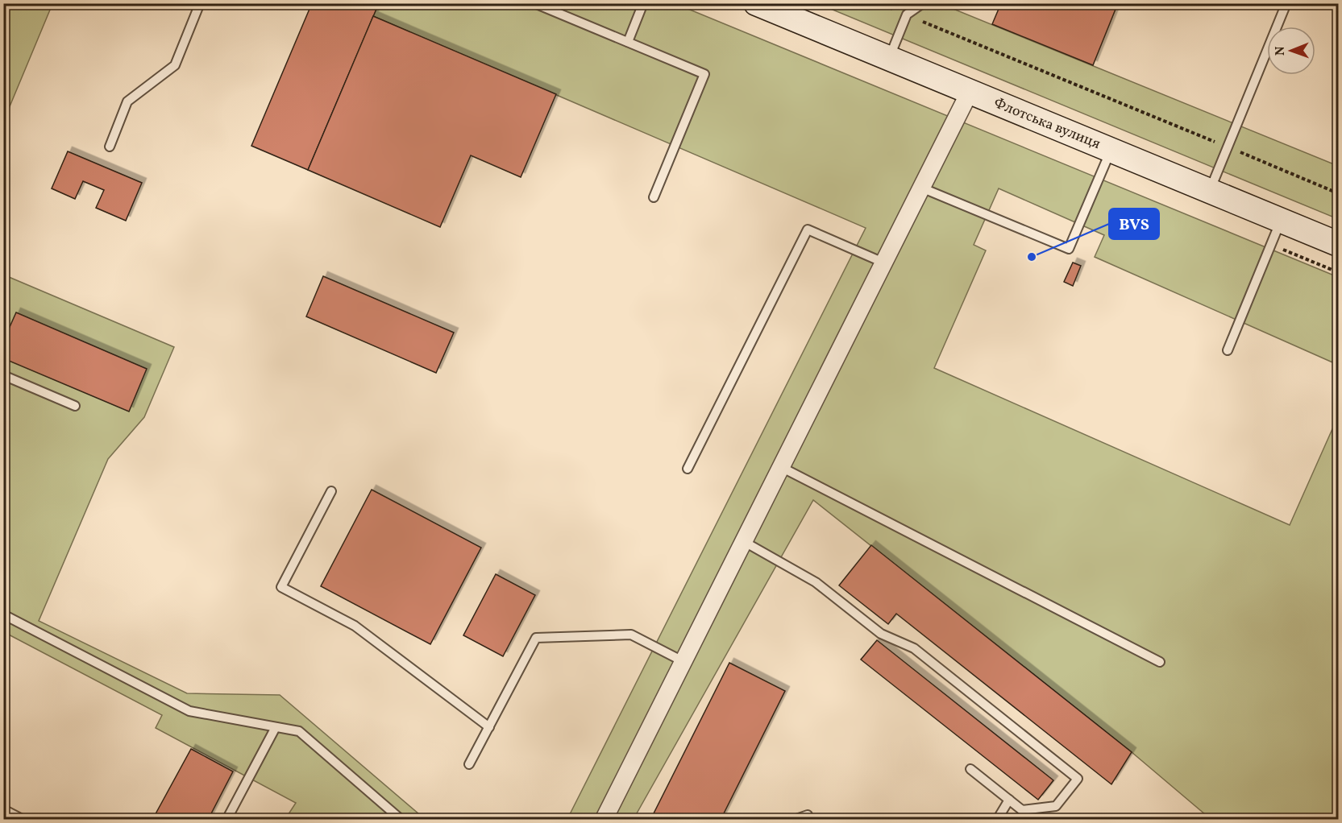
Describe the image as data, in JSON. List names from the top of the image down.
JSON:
{
  "streets": {
    "street": ["Флотська вулиця"]
  },
  "places": ["BVS"],
  "north": "left"
}
